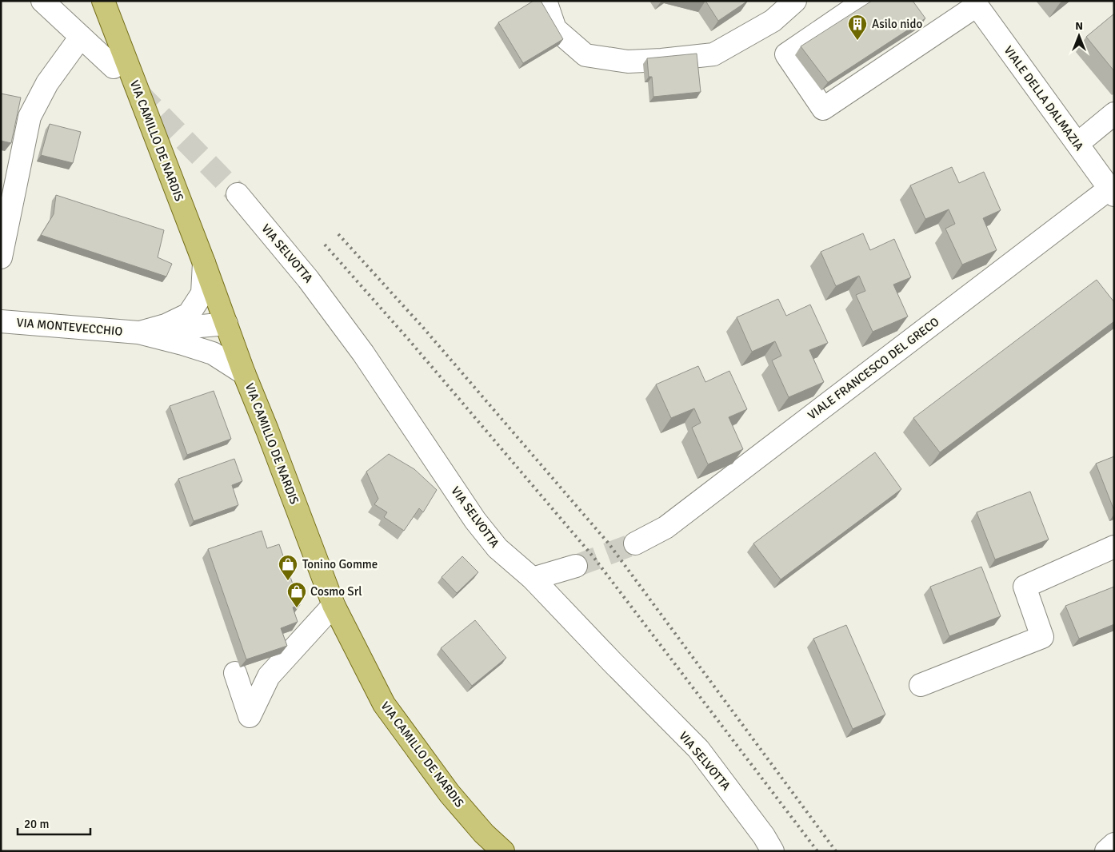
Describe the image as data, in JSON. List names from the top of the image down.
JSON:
{
  "streets": {
    "main road": ["VIA CAMILLO DE NARDIS"],
    "street": [
      "VIALE DELLA DALMAZIA",
      "VIA SELVOTTA",
      "VIA MONTEVECCHIO",
      "VIALE FRANCESCO DEL GRECO"
    ]
  },
  "crossings": [
    ["VIALE DELLA DALMAZIA", "VIALE FRANCESCO DEL GRECO"],
    ["VIA CAMILLO DE NARDIS", "VIA MONTEVECCHIO"]
  ],
  "places": {
    "building": ["Asilo nido"],
    "shop": ["Tonino Gomme", "Cosmo Srl"]
  },
  "scale_bar": "20 m",
  "north": "top"
}
